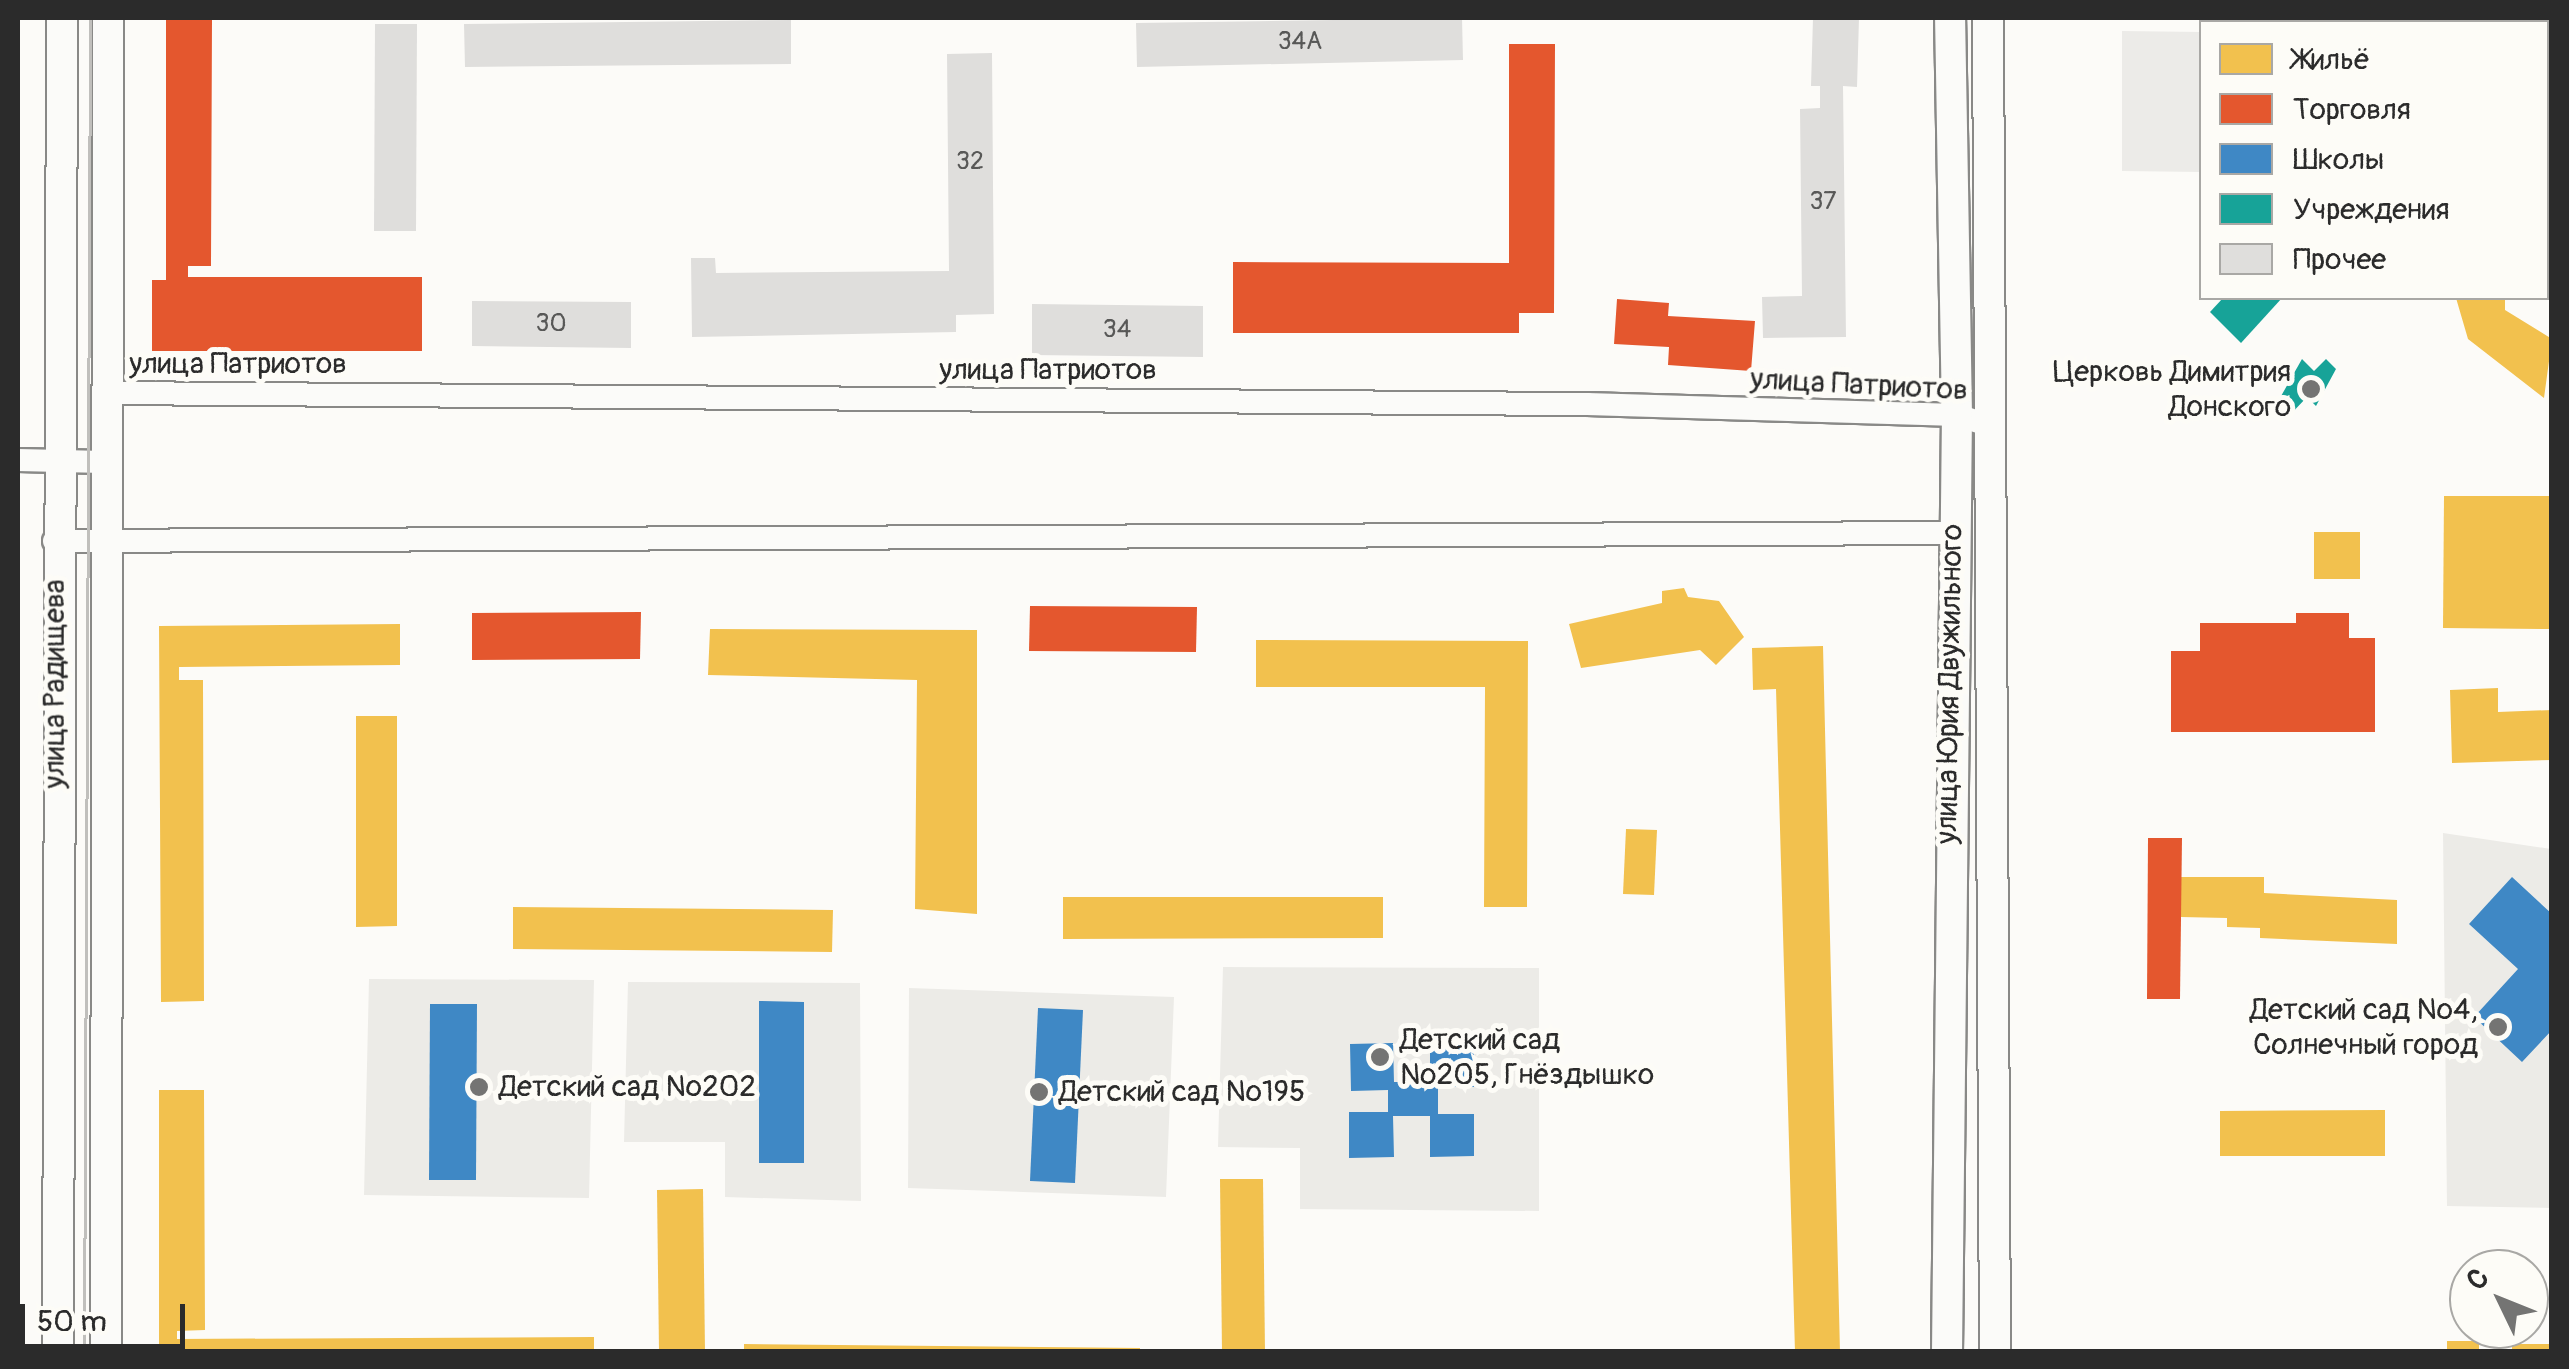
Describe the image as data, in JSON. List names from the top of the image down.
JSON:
{
  "streets": {
    "street": ["улица Патриотов", "улица Радищева", "улица Юрия Двужильного"]
  },
  "crossings": [
    ["улица Патриотов", "улица Радищева"],
    ["улица Патриотов", "улица Юрия Двужильного"]
  ],
  "places": [
    "Церковь Димитрия Донского",
    "Детский сад №4, Солнечный город",
    "Детский сад №205, Гнёздышко",
    "Детский сад №202",
    "Детский сад №195"
  ],
  "house_numbers": [
    "34А",
    "32",
    "37",
    "30",
    "34"
  ],
  "legend": [
    "Жильё",
    "Торговля",
    "Школы",
    "Учреждения",
    "Прочее"
  ],
  "scale_bar": "50 m",
  "north": "top left"
}
